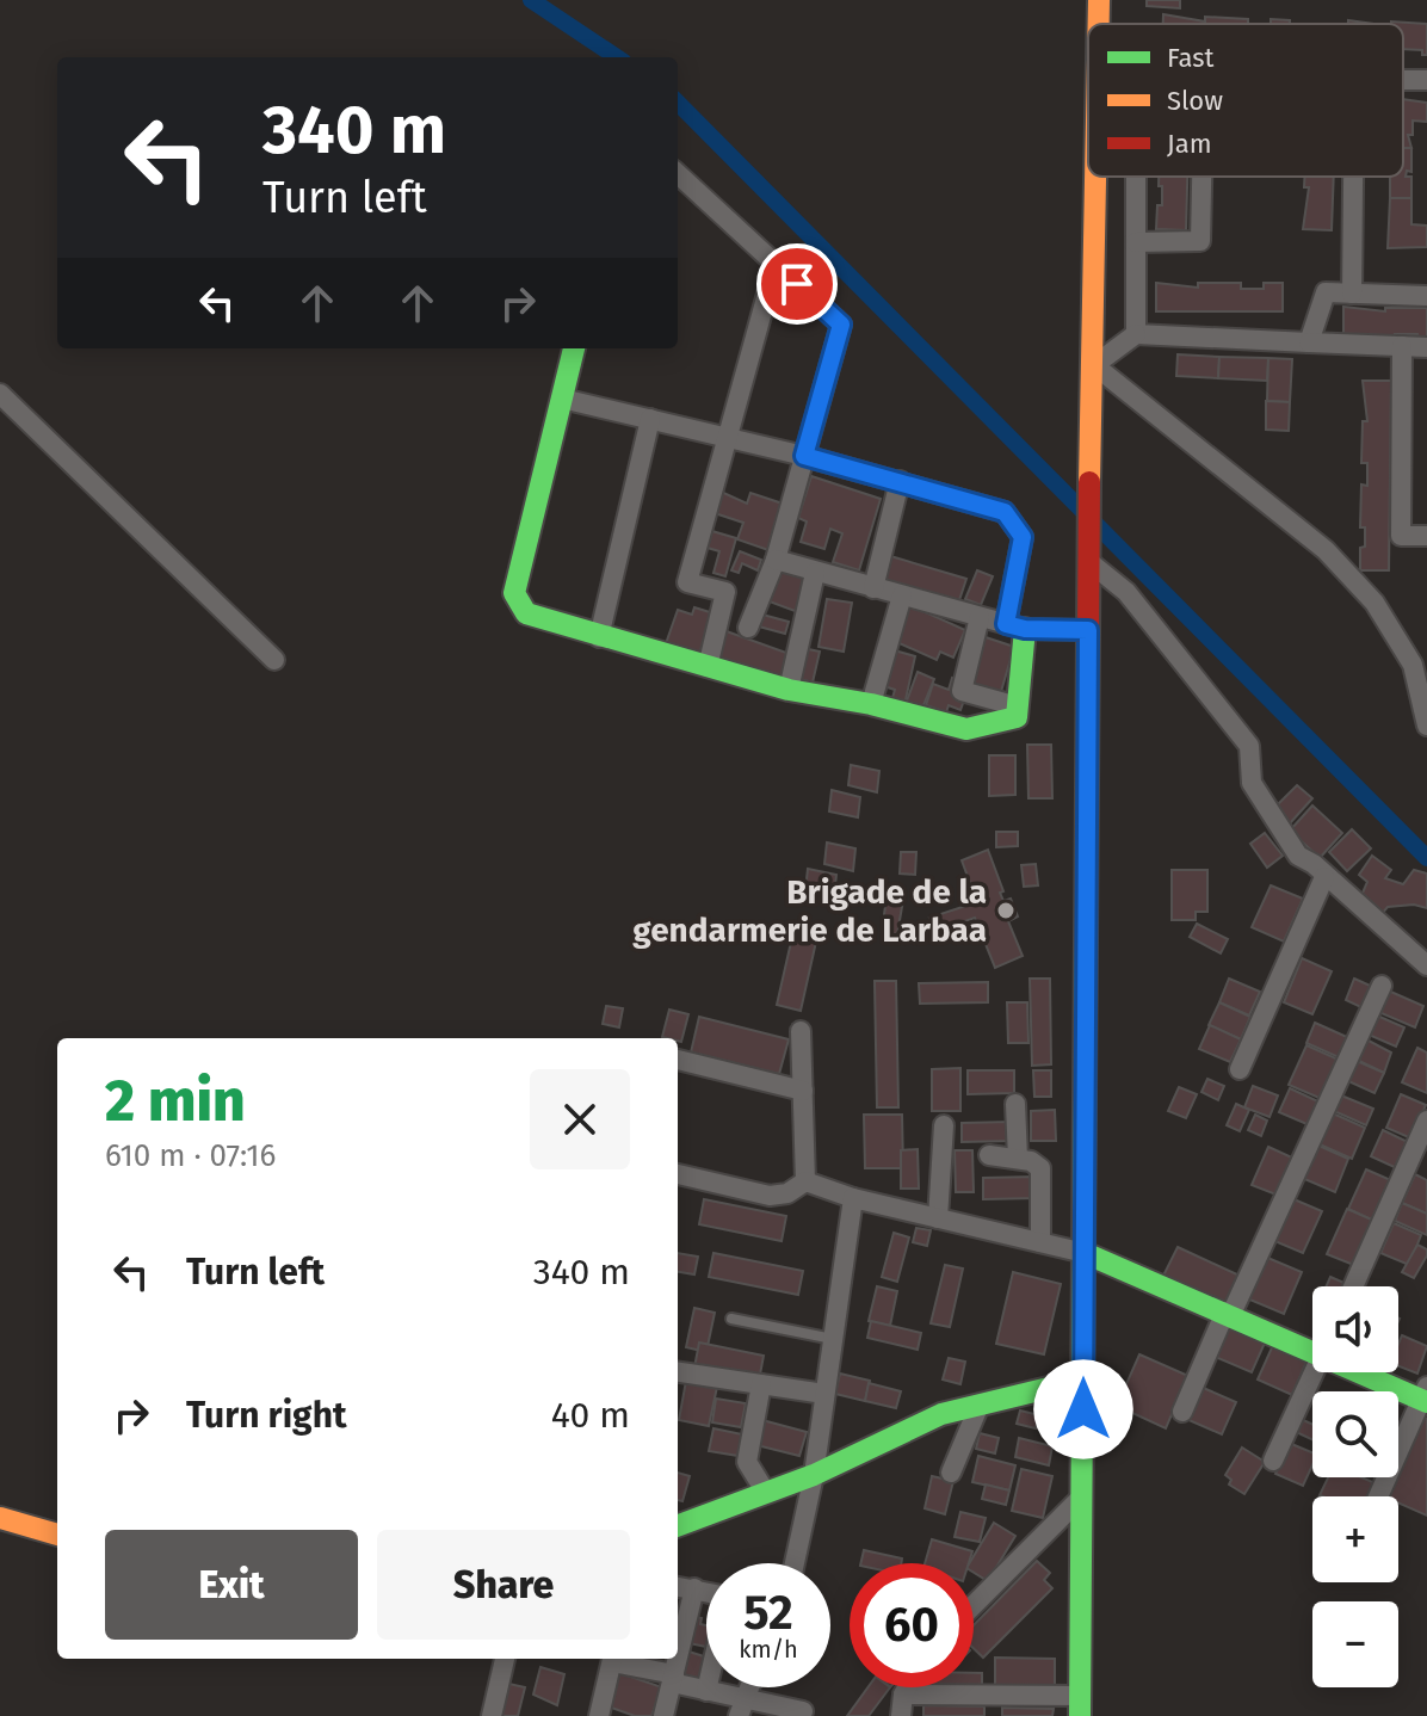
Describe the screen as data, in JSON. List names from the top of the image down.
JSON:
{
  "places": ["Brigade de la gendarmerie de Larbaa"],
  "legend": ["Fast", "Slow", "Jam"],
  "page": {
    "turn": ["340 m", "Turn left"],
    "heading": ["2 min", "610 m · 07:16"],
    "list": [
      {
        "name": "Turn left",
        "value": "340 m"
      },
      {
        "name": "Turn right",
        "value": "40 m"
      }
    ],
    "map_buttons": ["+", "−"],
    "buttons": ["Exit", "Share"],
    "speed": "52 km/h",
    "limit": "60"
  }
}
